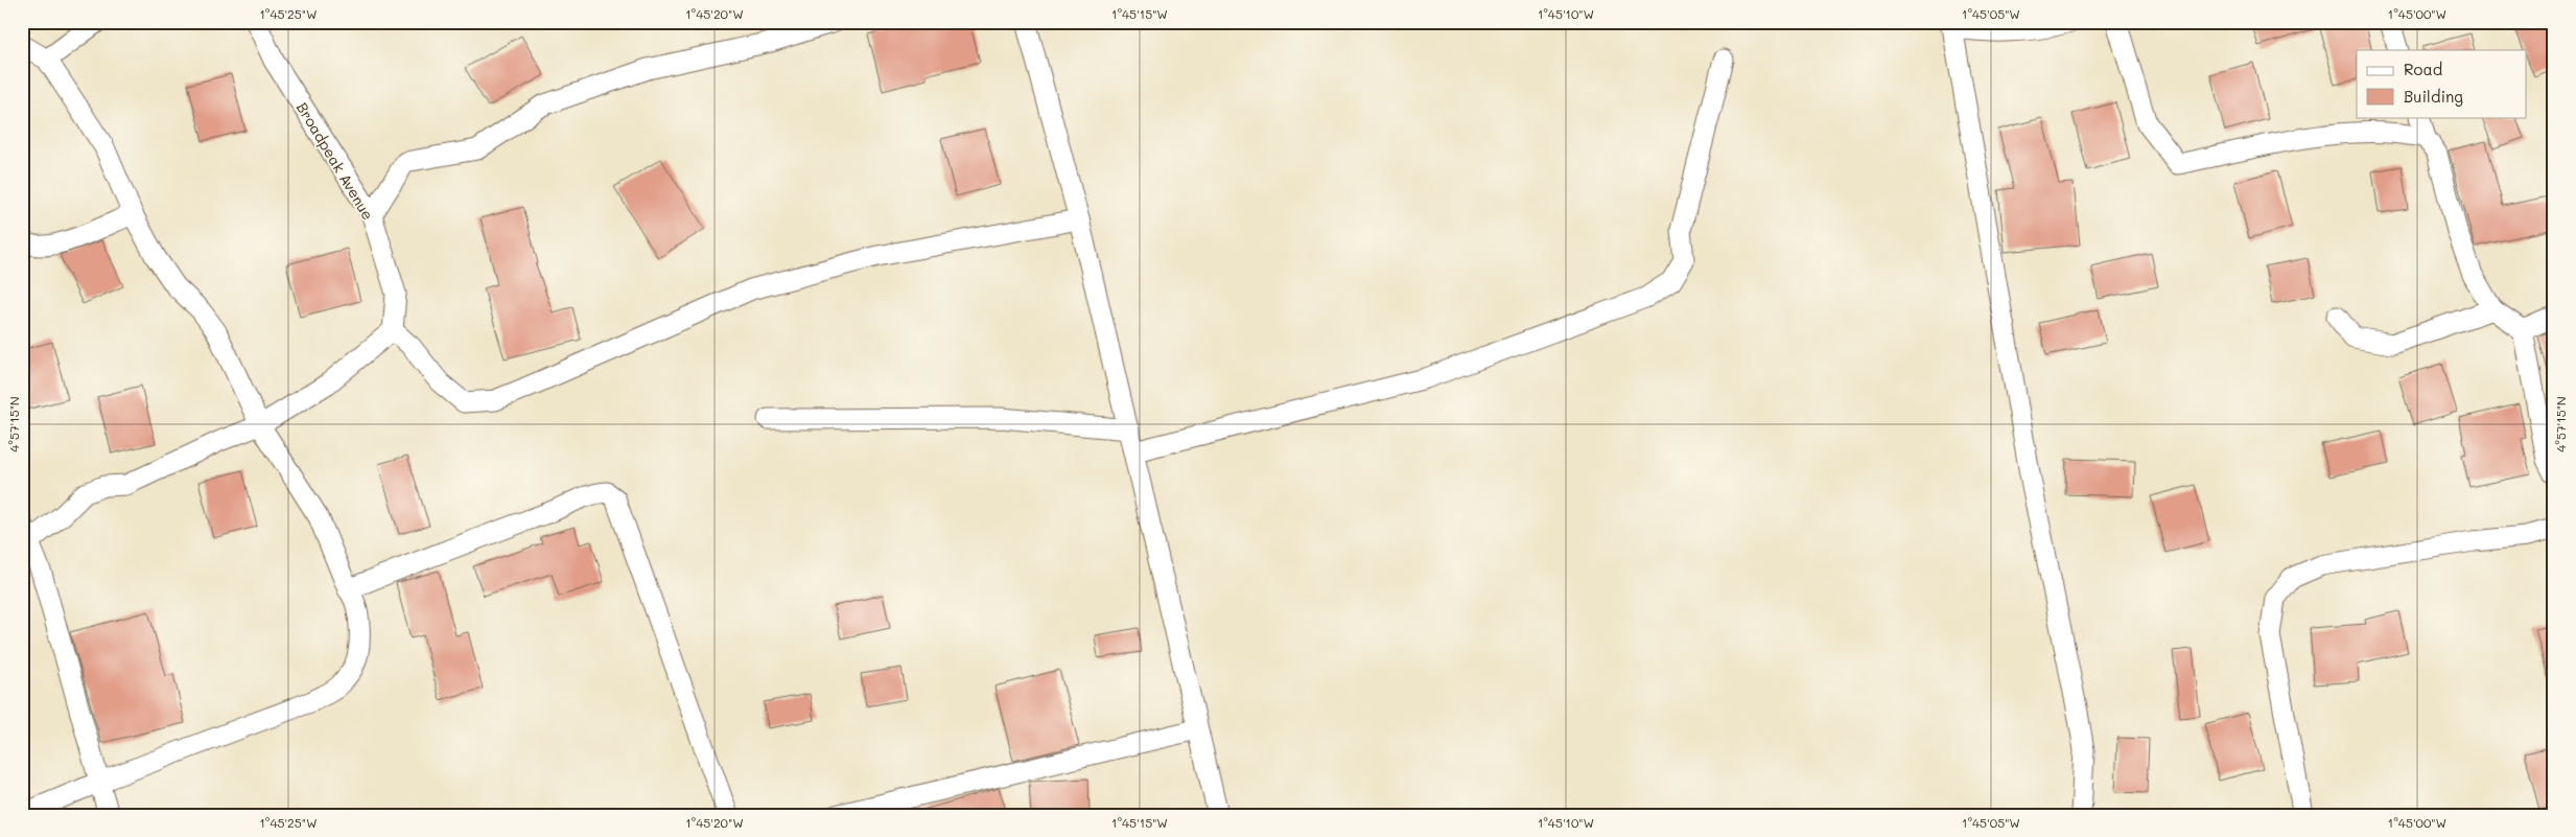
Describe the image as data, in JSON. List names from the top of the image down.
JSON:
{
  "streets": {
    "street": ["Broadpeak Avenue"]
  },
  "legend": ["Road", "Building"],
  "coordinates": [
    "1°45'25\"W",
    "1°45'20\"W",
    "1°45'15\"W",
    "1°45'10\"W",
    "1°45'05\"W",
    "1°45'00\"W",
    "4°57'15\"N"
  ]
}
